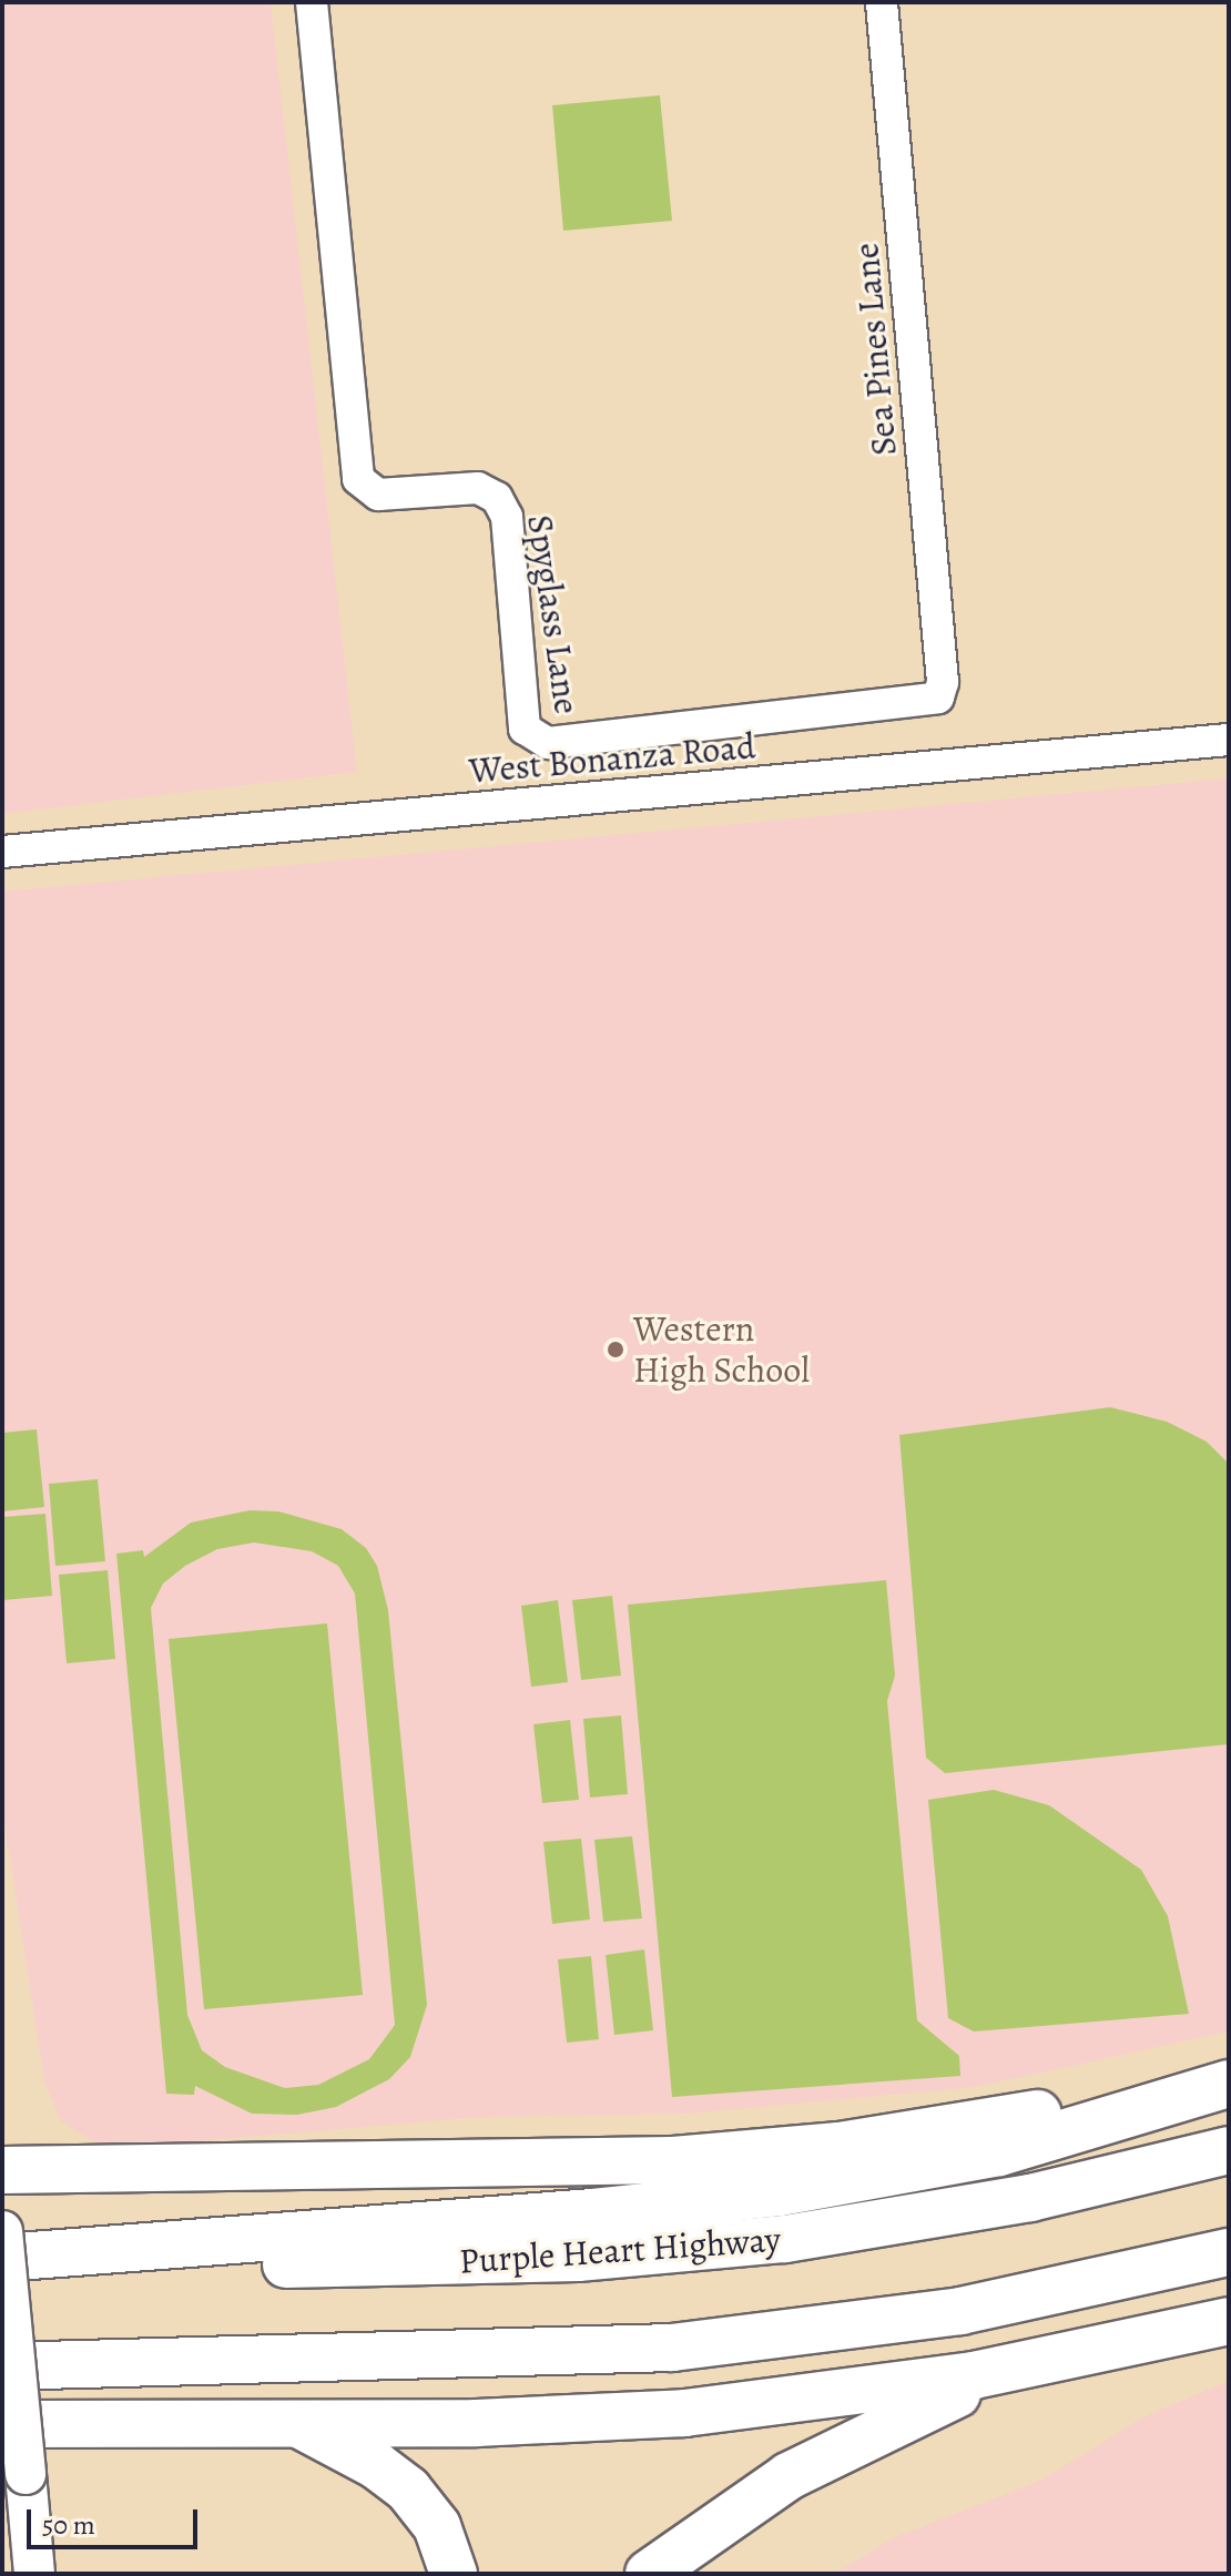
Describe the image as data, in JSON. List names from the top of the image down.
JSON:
{
  "streets": {
    "highway": ["Purple Heart Highway"],
    "street": ["Sea Pines Lane", "Spyglass Lane", "West Bonanza Road"]
  },
  "crossings": [
    ["Sea Pines Lane", "Spyglass Lane"]
  ],
  "places": ["Western High School"],
  "scale_bar": "50 m"
}
